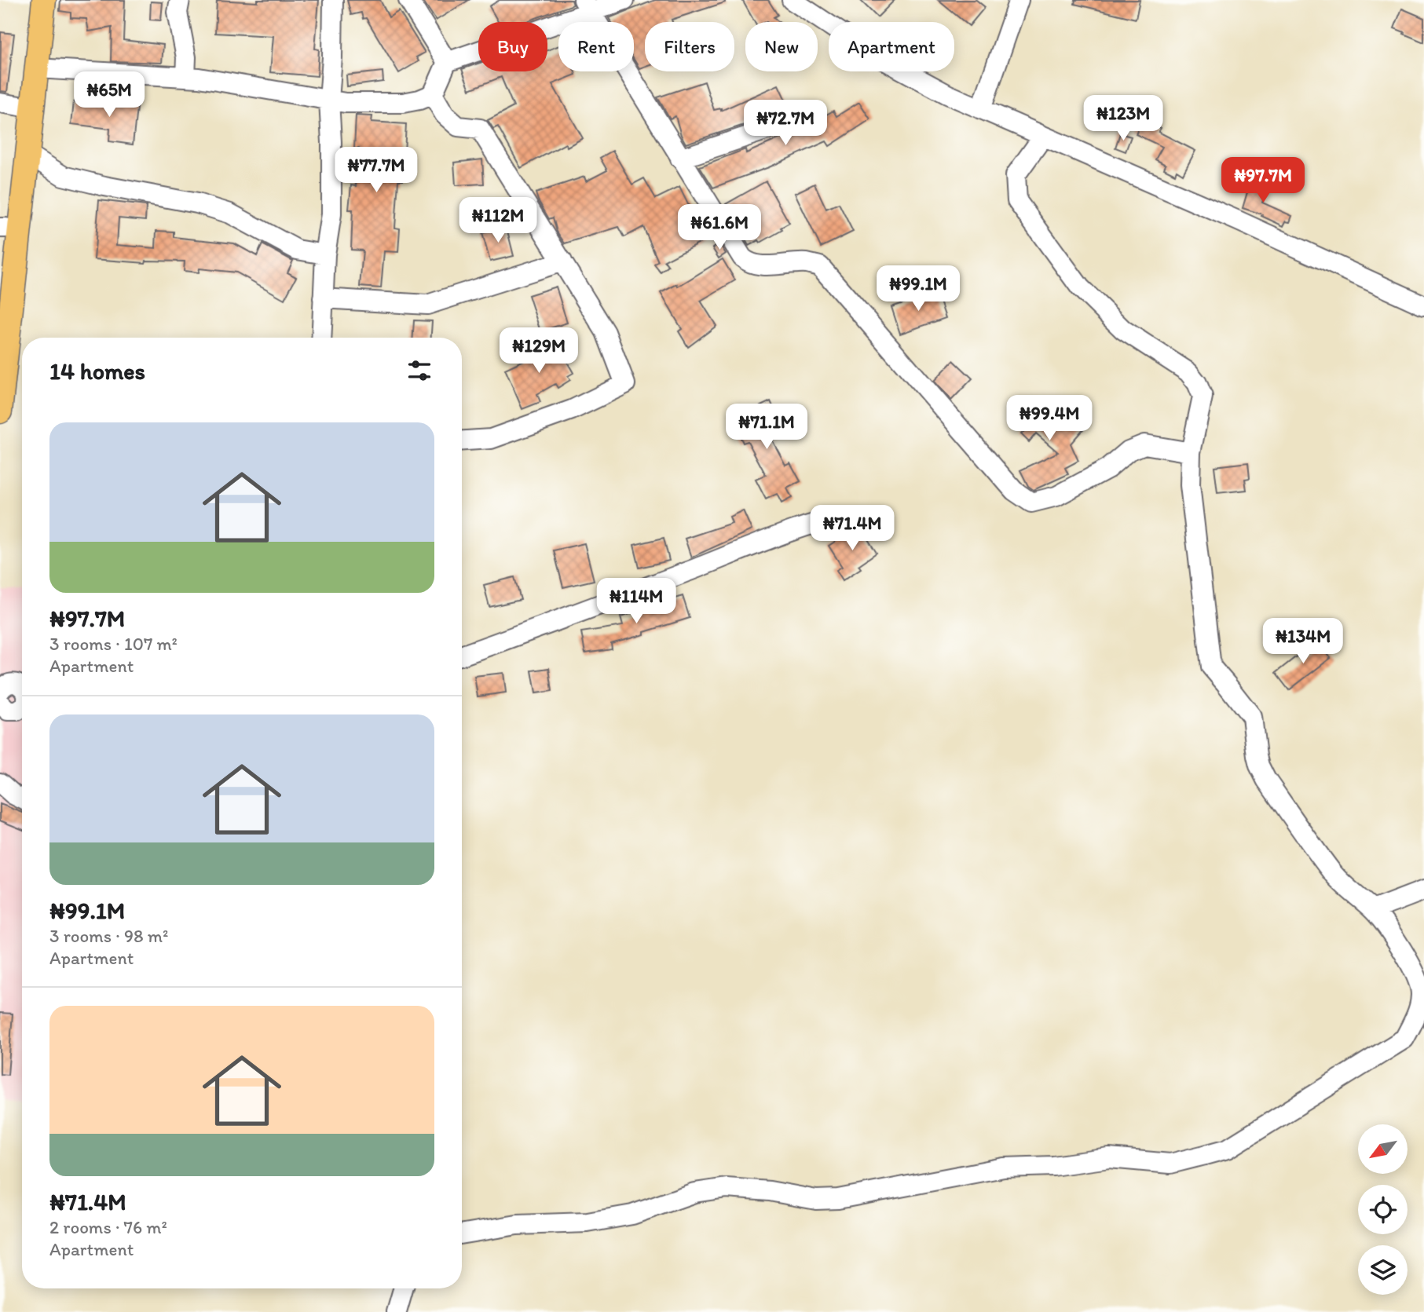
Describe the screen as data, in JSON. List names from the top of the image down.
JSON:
{
  "north": "bottom left",
  "page": {
    "chip": [
      "Buy",
      "Rent",
      "Filters",
      "New",
      "Apartment"
    ],
    "price": [
      "₦65M",
      "₦123M",
      "₦72.7M",
      "₦77.7M",
      "₦97.7M",
      "₦112M",
      "₦61.6M",
      "₦99.1M",
      "₦129M",
      "₦99.4M",
      "₦71.1M",
      "₦71.4M",
      "₦114M",
      "₦134M"
    ],
    "heading": "14 homes",
    "list": [
      {
        "name": "₦97.7M",
        "note": "3 rooms · 107 m² · Apartment"
      },
      {
        "name": "₦99.1M",
        "note": "3 rooms · 98 m² · Apartment"
      },
      {
        "name": "₦71.4M",
        "note": "2 rooms · 76 m² · Apartment"
      }
    ]
  }
}
